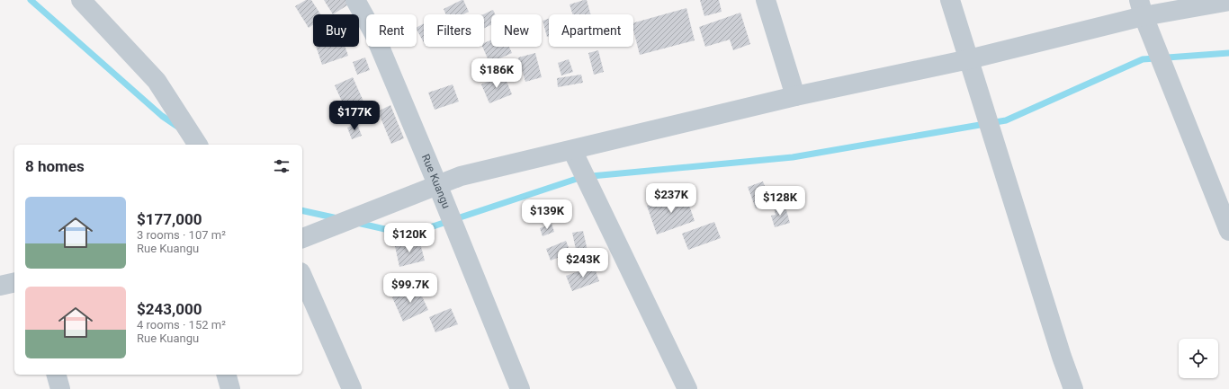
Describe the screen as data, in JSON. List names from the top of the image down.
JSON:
{
  "streets": {
    "street": ["Rue Kuangu"]
  },
  "page": {
    "chip": [
      "Buy",
      "Rent",
      "Filters",
      "New",
      "Apartment"
    ],
    "price": [
      "$186K",
      "$177K",
      "$237K",
      "$128K",
      "$139K",
      "$120K",
      "$243K",
      "$99.7K"
    ],
    "heading": "8 homes",
    "list": [
      {
        "name": "$177,000",
        "note": "3 rooms · 107 m² · Rue Kuangu"
      },
      {
        "name": "$243,000",
        "note": "4 rooms · 152 m² · Rue Kuangu"
      }
    ]
  }
}
